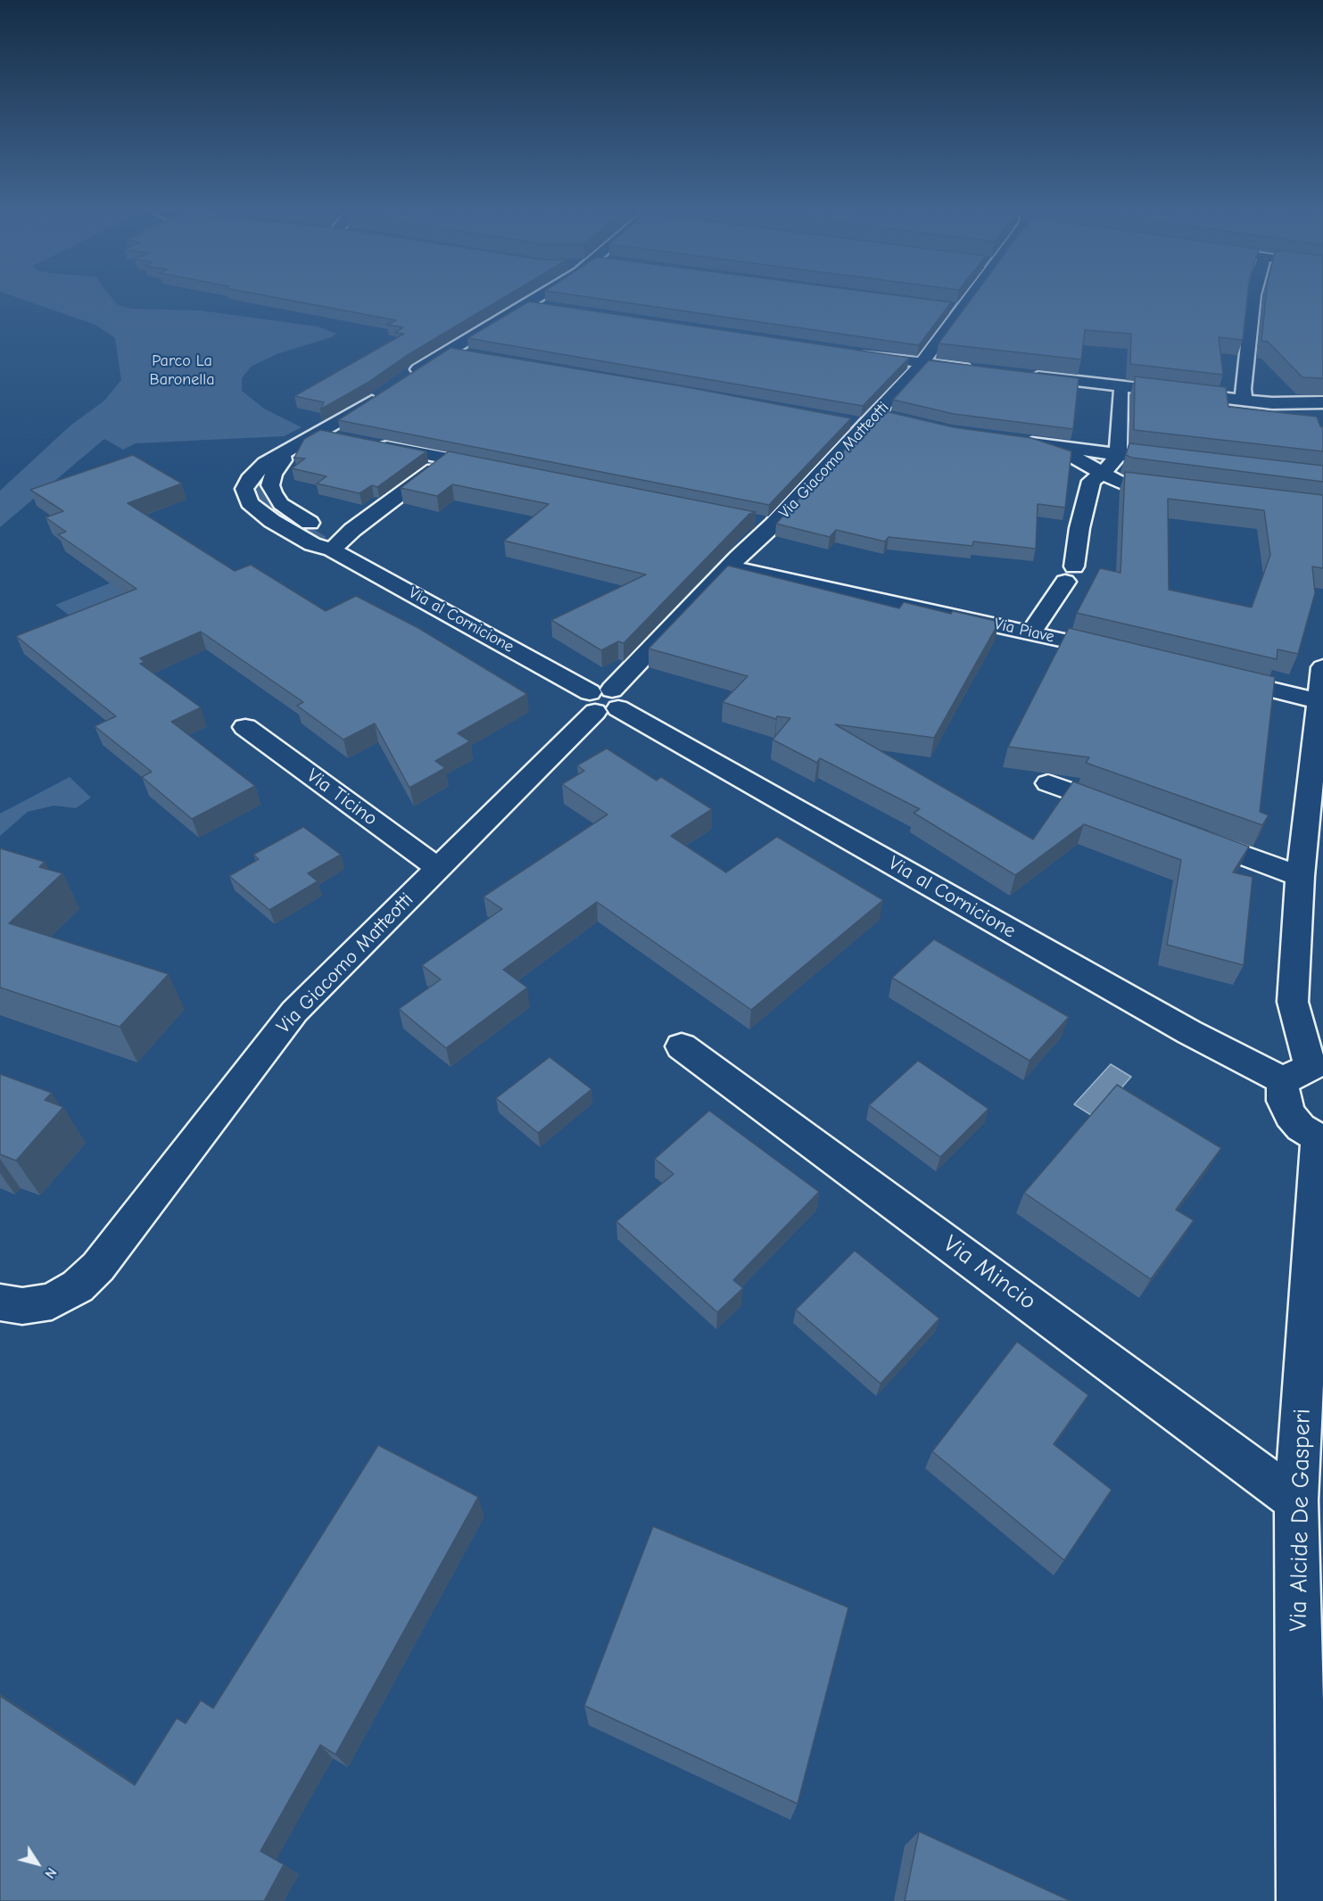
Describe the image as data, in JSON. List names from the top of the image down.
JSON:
{
  "streets": {
    "street": [
      "Via Giacomo Matteotti",
      "Via al Cornicione",
      "Via Piave",
      "Via Ticino",
      "Via Mincio",
      "Via Alcide De Gasperi"
    ]
  },
  "crossings": [
    ["Via Giacomo Matteotti", "Via al Cornicione"],
    ["Via Giacomo Matteotti", "Via Piave"],
    ["Via Giacomo Matteotti", "Via Ticino"],
    ["Via Mincio", "Via Alcide De Gasperi"]
  ],
  "parks": ["Parco La Baronella"],
  "north": "bottom right"
}
